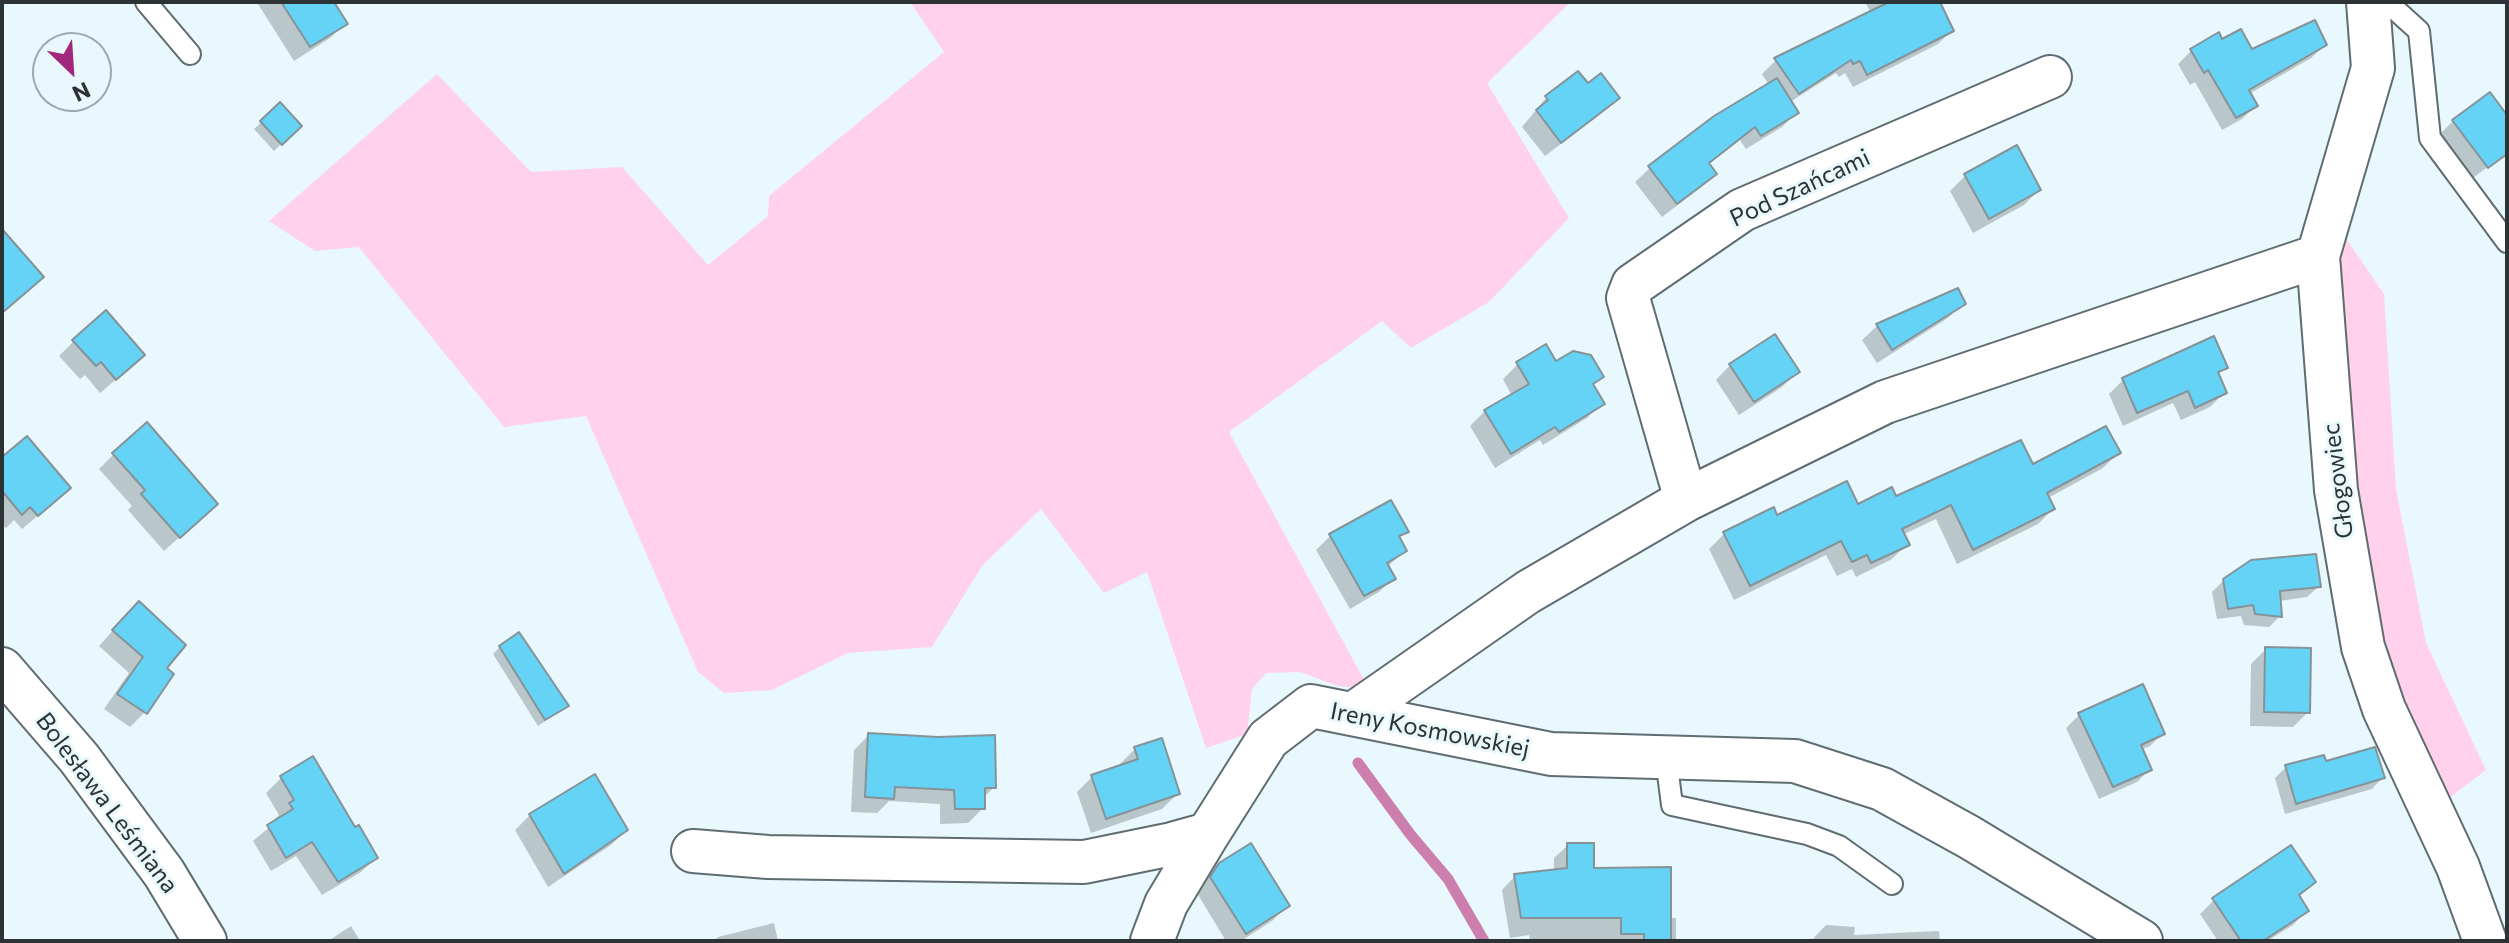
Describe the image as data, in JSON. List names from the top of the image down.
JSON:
{
  "streets": {
    "street": [
      "Pod Szańcami",
      "Głogowiec",
      "Ireny Kosmowskiej",
      "Bolesława Leśmiana"
    ]
  },
  "north": "bottom right"
}
